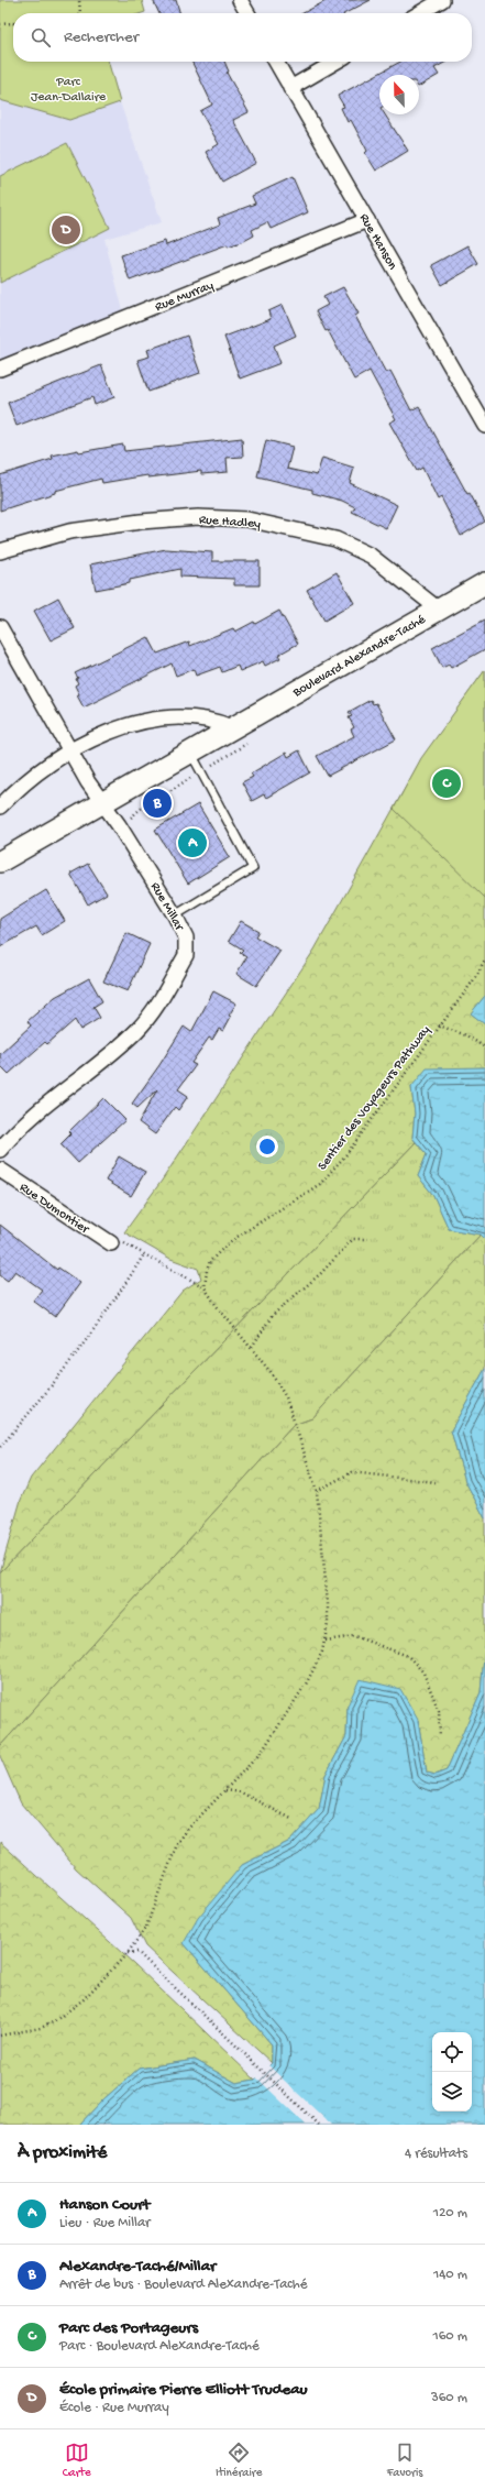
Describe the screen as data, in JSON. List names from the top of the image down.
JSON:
{
  "streets": {
    "main road": ["Boulevard Alexandre-Taché"],
    "street": [
      "Rue Hanson",
      "Rue Murray",
      "Rue Hadley",
      "Rue Millar",
      "Rue Dumontier"
    ],
    "path": ["Sentier des Voyageurs Pathway"]
  },
  "crossings": [
    ["Rue Hanson", "Rue Murray"],
    ["Rue Hadley", "Boulevard Alexandre-Taché"],
    ["Boulevard Alexandre-Taché", "Rue Millar"]
  ],
  "parks": ["Parc Jean-Dallaire"],
  "north": "top",
  "page": {
    "search": "Rechercher",
    "pins": [
      "D",
      "C",
      "B",
      "A"
    ],
    "heading": ["À proximité", "4 résultats"],
    "list": [
      {
        "mark": "A",
        "name": "Hanson Court",
        "note": "Lieu · Rue Millar",
        "value": "120 m"
      },
      {
        "mark": "B",
        "name": "Alexandre-Taché/Millar",
        "note": "Arrêt de bus · Boulevard Alexandre-Taché",
        "value": "140 m"
      },
      {
        "mark": "C",
        "name": "Parc des Portageurs",
        "note": "Parc · Boulevard Alexandre-Taché",
        "value": "160 m"
      },
      {
        "mark": "D",
        "name": "École primaire Pierre Elliott Trudeau",
        "note": "École · Rue Murray",
        "value": "360 m"
      }
    ],
    "nav": ["Carte", "Itinéraire", "Favoris"]
  }
}
